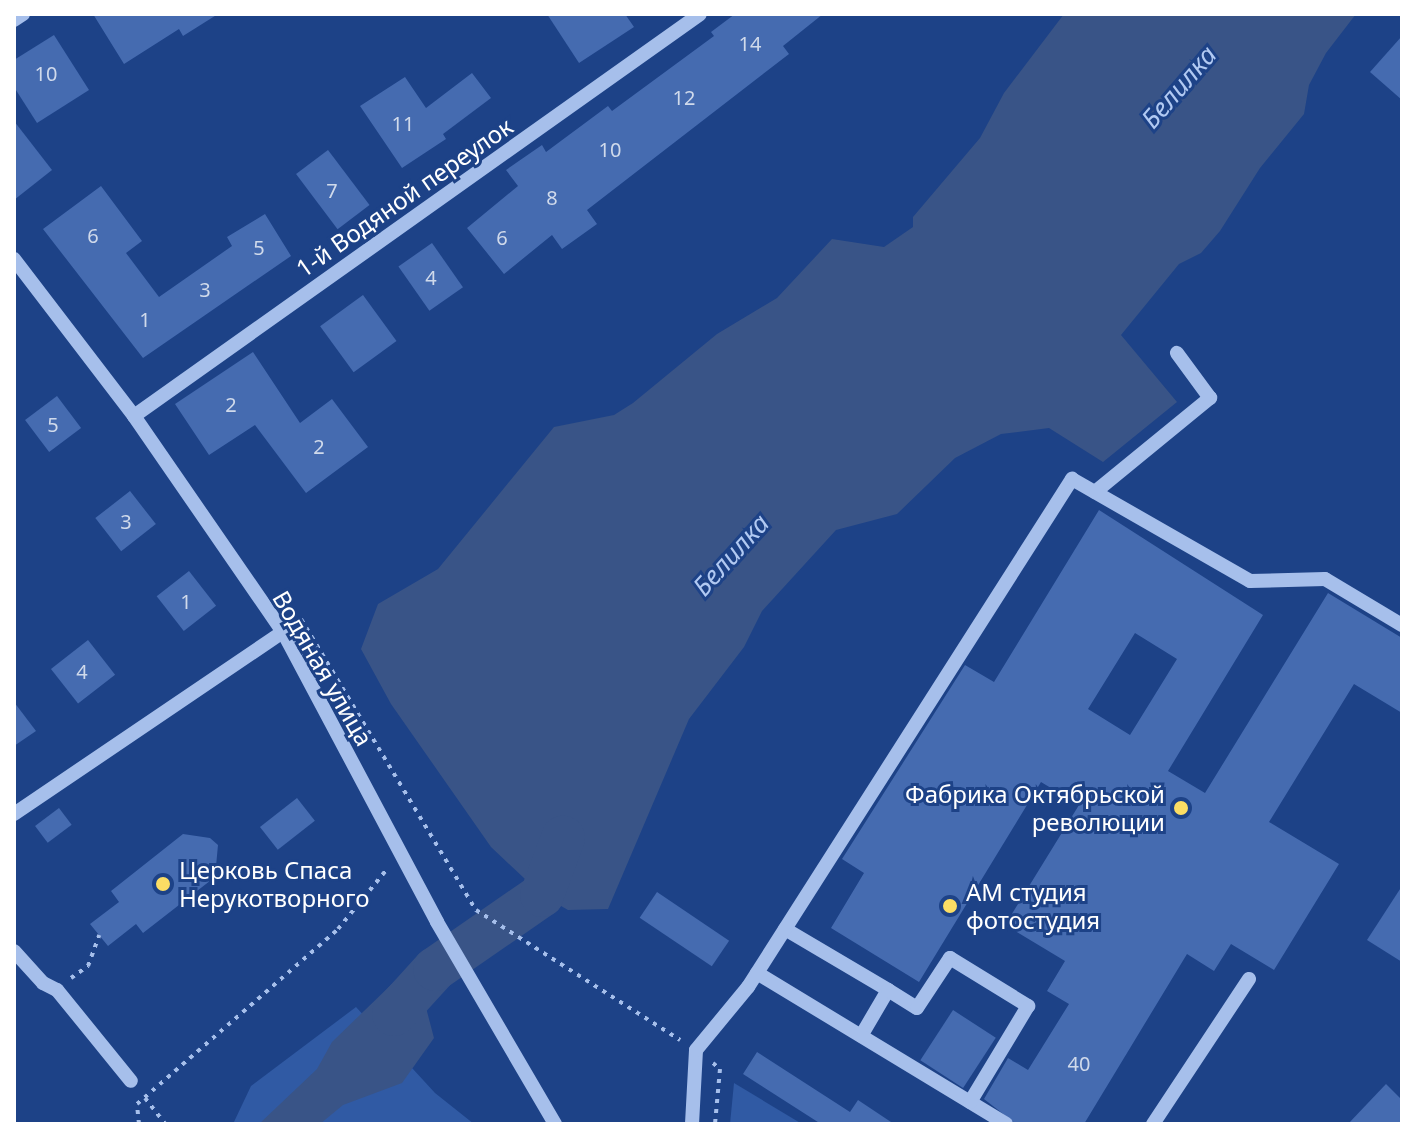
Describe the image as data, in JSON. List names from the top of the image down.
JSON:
{
  "streets": {
    "street": ["1-й Водяной переулок", "Водяная улица"]
  },
  "crossings": [
    ["1-й Водяной переулок", "Водяная улица"]
  ],
  "water": ["Белилка"],
  "places": ["Фабрика Октябрьской революции", "Церковь Спаса Нерукотворного", "АМ студия фотостудия"],
  "house_numbers": [
    "14",
    "10",
    "12",
    "11",
    "10",
    "7",
    "8",
    "6",
    "6",
    "5",
    "4",
    "3",
    "1",
    "2",
    "5",
    "2",
    "3",
    "1",
    "4",
    "40"
  ]
}
